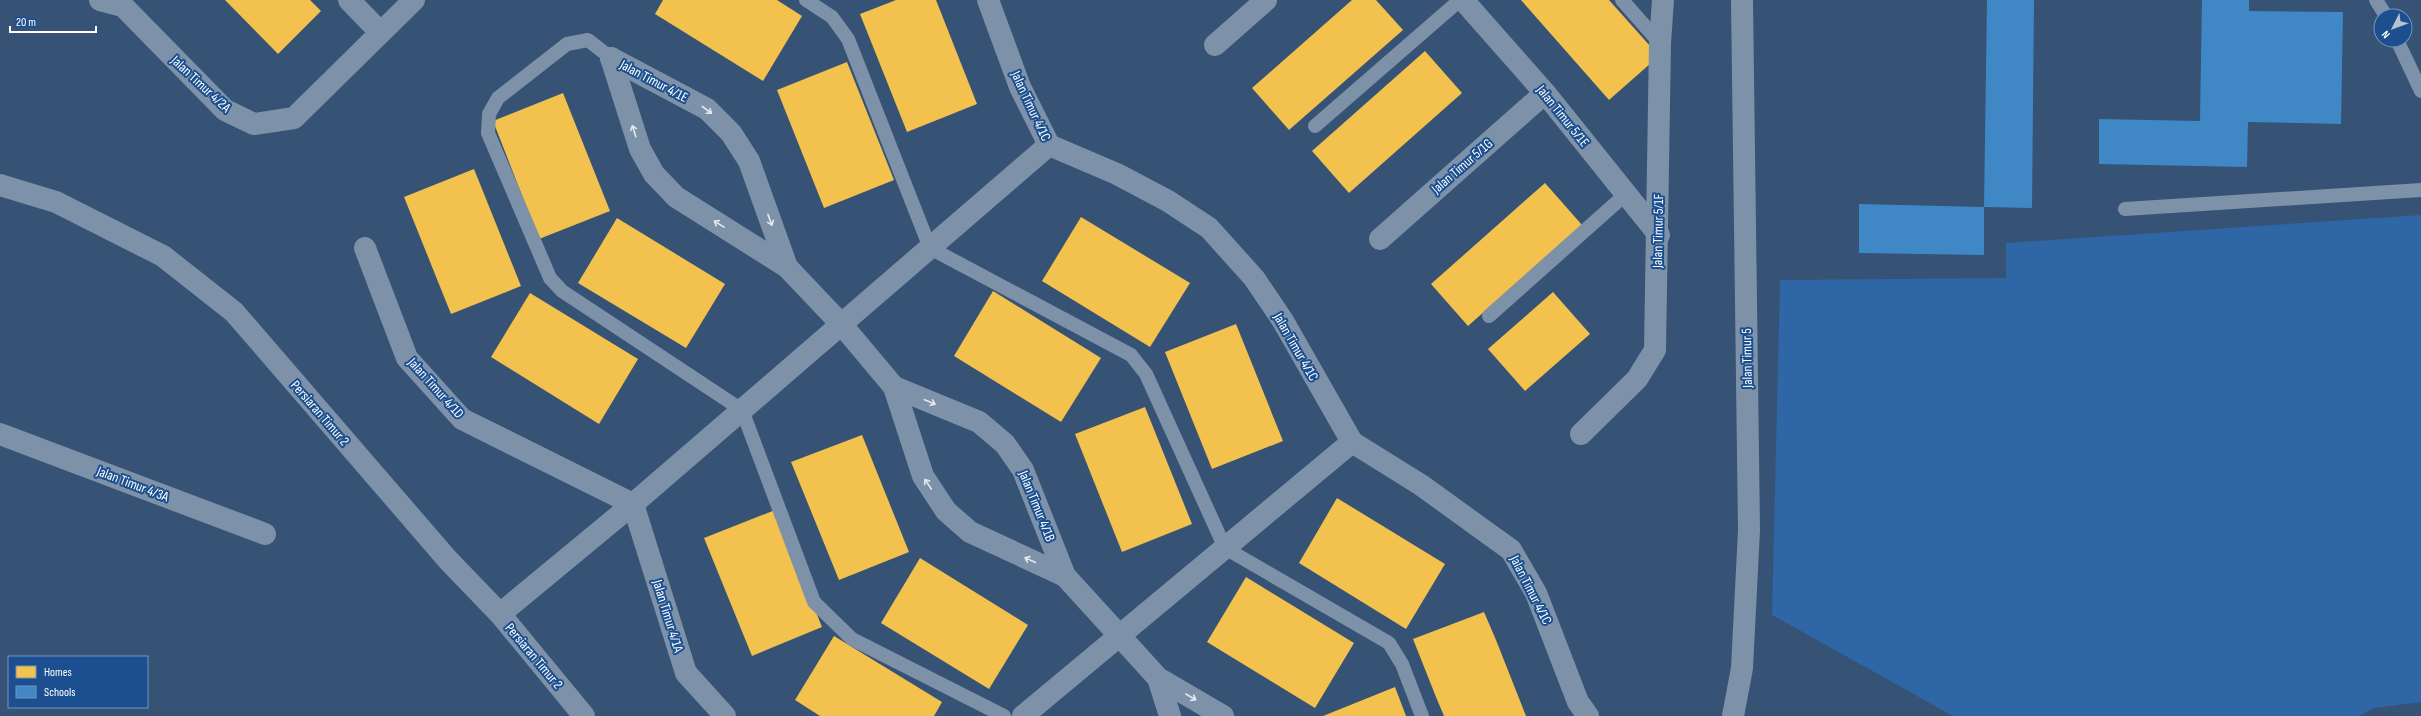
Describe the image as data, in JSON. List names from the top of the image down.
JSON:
{
  "streets": {
    "street": [
      "Jalan Timur 4/1E",
      "Jalan Timur 4/2A",
      "Jalan Timur 4/1C",
      "Jalan Timur 5/1E",
      "Jalan Timur 5/1G",
      "Jalan Timur 5/1F",
      "Jalan Timur 5",
      "Jalan Timur 4/1D",
      "Persiaran Timur 2",
      "Jalan Timur 4/3A",
      "Jalan Timur 4/1B",
      "Jalan Timur 4/1A"
    ]
  },
  "crossings": [
    ["Jalan Timur 4/1E", "Jalan Timur 4/1B"],
    ["Jalan Timur 5/1E", "Jalan Timur 5/1G"],
    ["Jalan Timur 5/1E", "Jalan Timur 5/1F"],
    ["Jalan Timur 4/1D", "Jalan Timur 4/1A"]
  ],
  "legend": ["Homes", "Schools"],
  "scale_bar": "20 m",
  "north": "bottom left"
}
